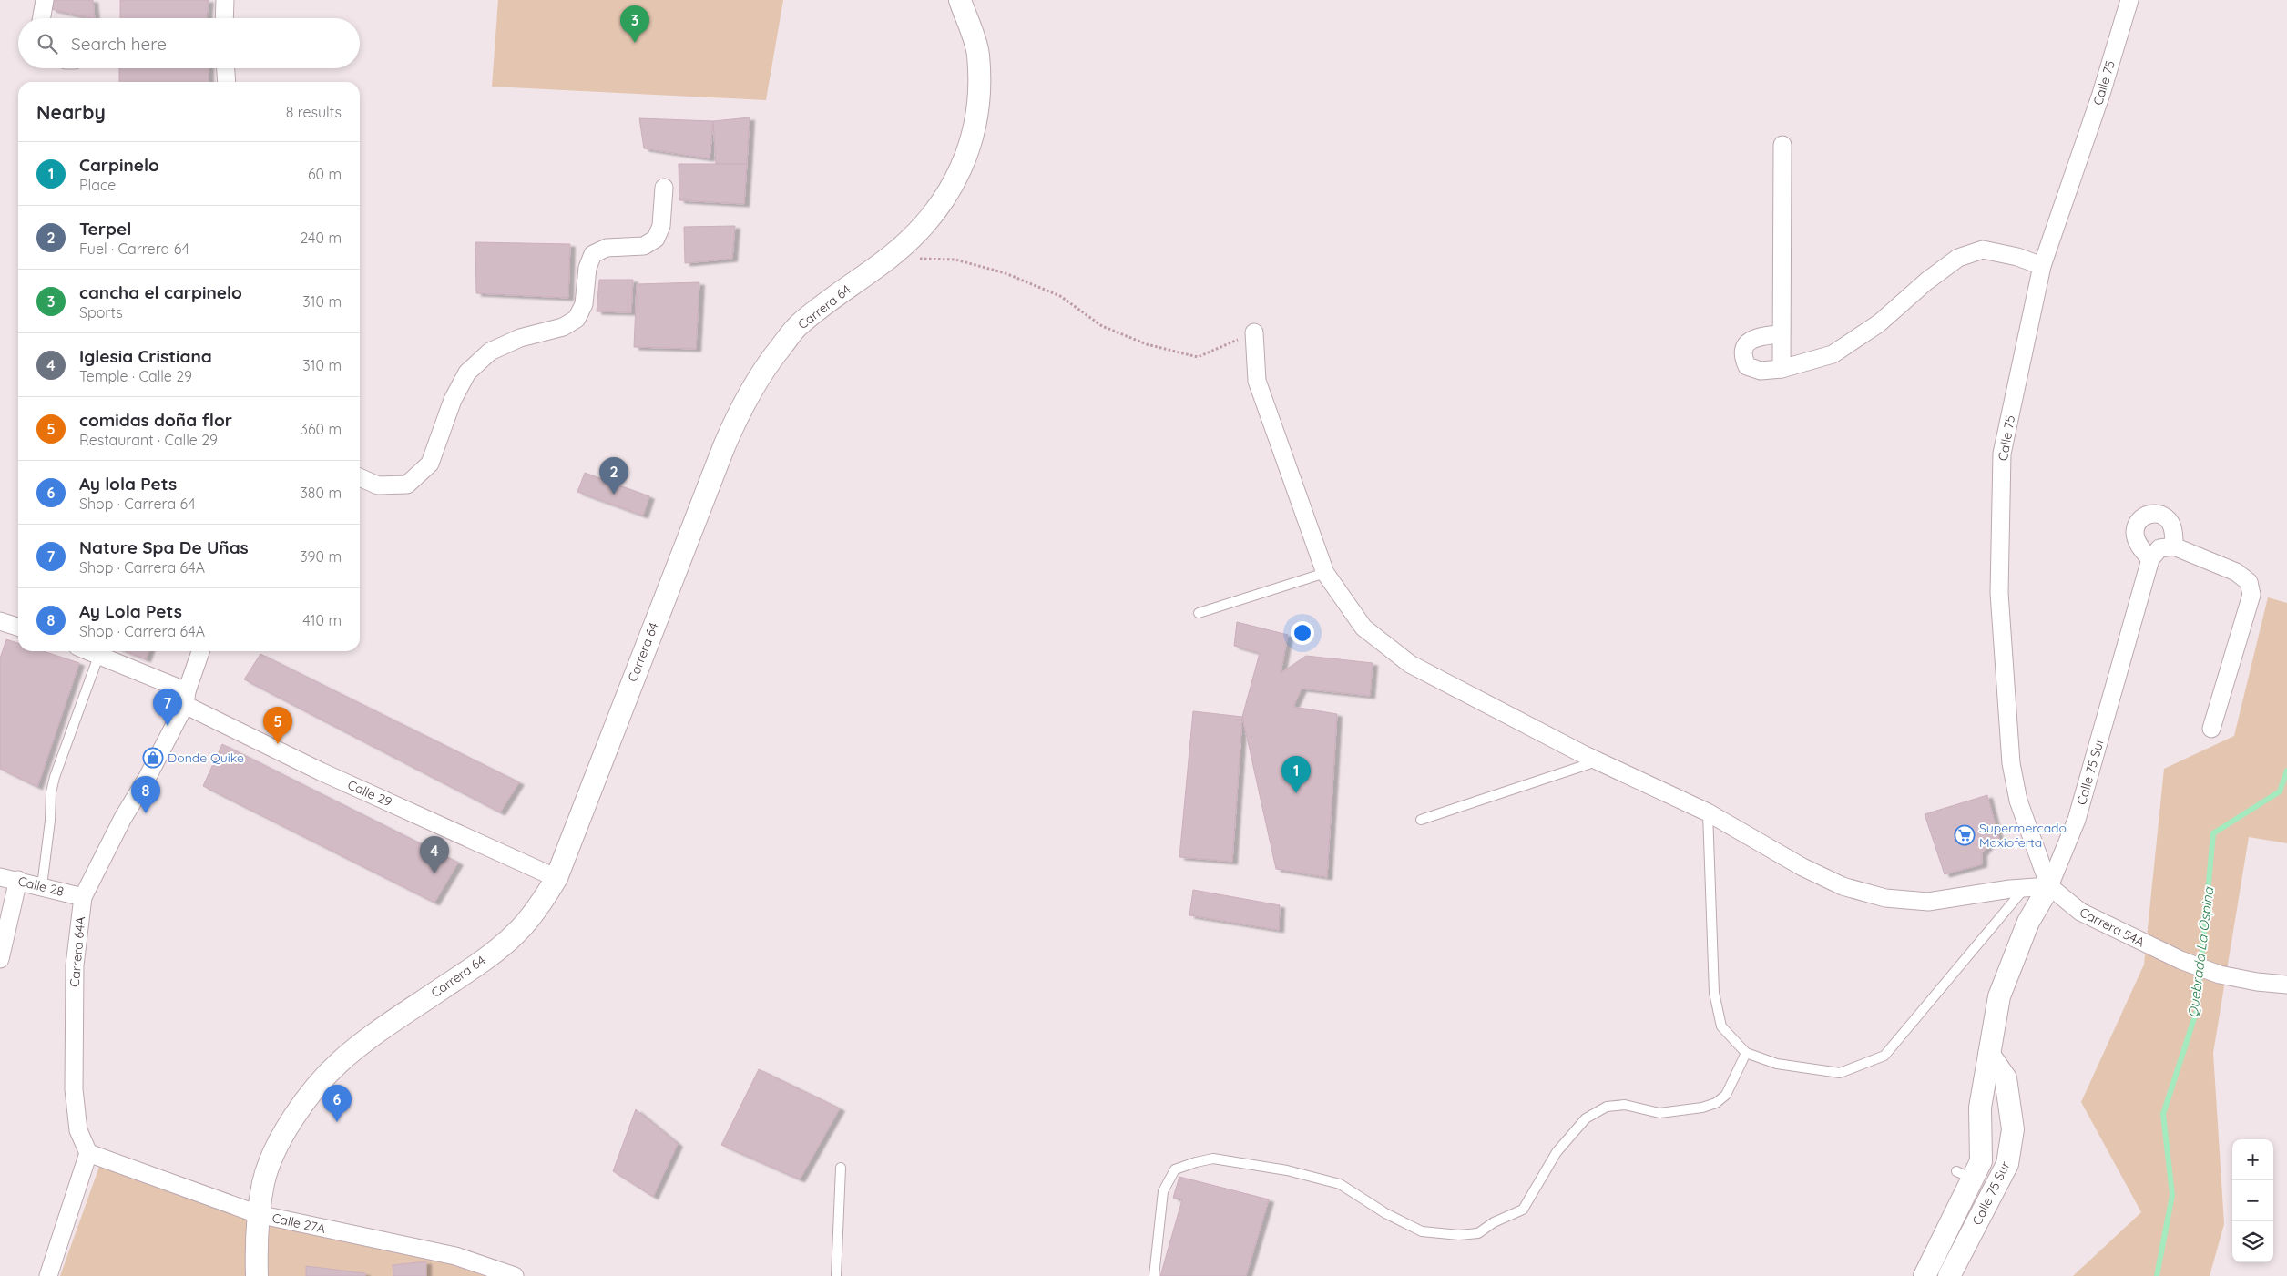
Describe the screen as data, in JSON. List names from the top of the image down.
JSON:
{
  "streets": {
    "street": [
      "Calle 75",
      "Carrera 64",
      "Calle 75 Sur",
      "Calle 29",
      "Calle 28",
      "Carrera 54A",
      "Carrera 64A",
      "Calle 27A"
    ]
  },
  "crossings": [
    ["Calle 75", "Calle 75 Sur"],
    ["Calle 75", "Carrera 54A"],
    ["Carrera 64", "Calle 29"],
    ["Carrera 64", "Calle 27A"],
    ["Calle 75 Sur", "Carrera 54A"],
    ["Calle 29", "Carrera 64A"],
    ["Calle 28", "Carrera 64A"],
    ["Carrera 64A", "Calle 27A"]
  ],
  "water": ["Quebrada La Ospina"],
  "places": {
    "shop": ["Donde Quike"],
    "supermarket": ["Supermercado Maxioferta"]
  },
  "page": {
    "pins": [
      "3",
      "2",
      "7",
      "5",
      "1",
      "8",
      "4",
      "6"
    ],
    "search": "Search here",
    "heading": ["Nearby", "8 results"],
    "list": [
      {
        "mark": "1",
        "name": "Carpinelo",
        "note": "Place",
        "value": "60 m"
      },
      {
        "mark": "2",
        "name": "Terpel",
        "note": "Fuel · Carrera 64",
        "value": "240 m"
      },
      {
        "mark": "3",
        "name": "cancha el carpinelo",
        "note": "Sports",
        "value": "310 m"
      },
      {
        "mark": "4",
        "name": "Iglesia Cristiana",
        "note": "Temple · Calle 29",
        "value": "310 m"
      },
      {
        "mark": "5",
        "name": "comidas doña flor",
        "note": "Restaurant · Calle 29",
        "value": "360 m"
      },
      {
        "mark": "6",
        "name": "Ay lola Pets",
        "note": "Shop · Carrera 64",
        "value": "380 m"
      },
      {
        "mark": "7",
        "name": "Nature Spa De Uñas",
        "note": "Shop · Carrera 64A",
        "value": "390 m"
      },
      {
        "mark": "8",
        "name": "Ay Lola Pets",
        "note": "Shop · Carrera 64A",
        "value": "410 m"
      }
    ],
    "map_buttons": ["+", "−"]
  }
}
